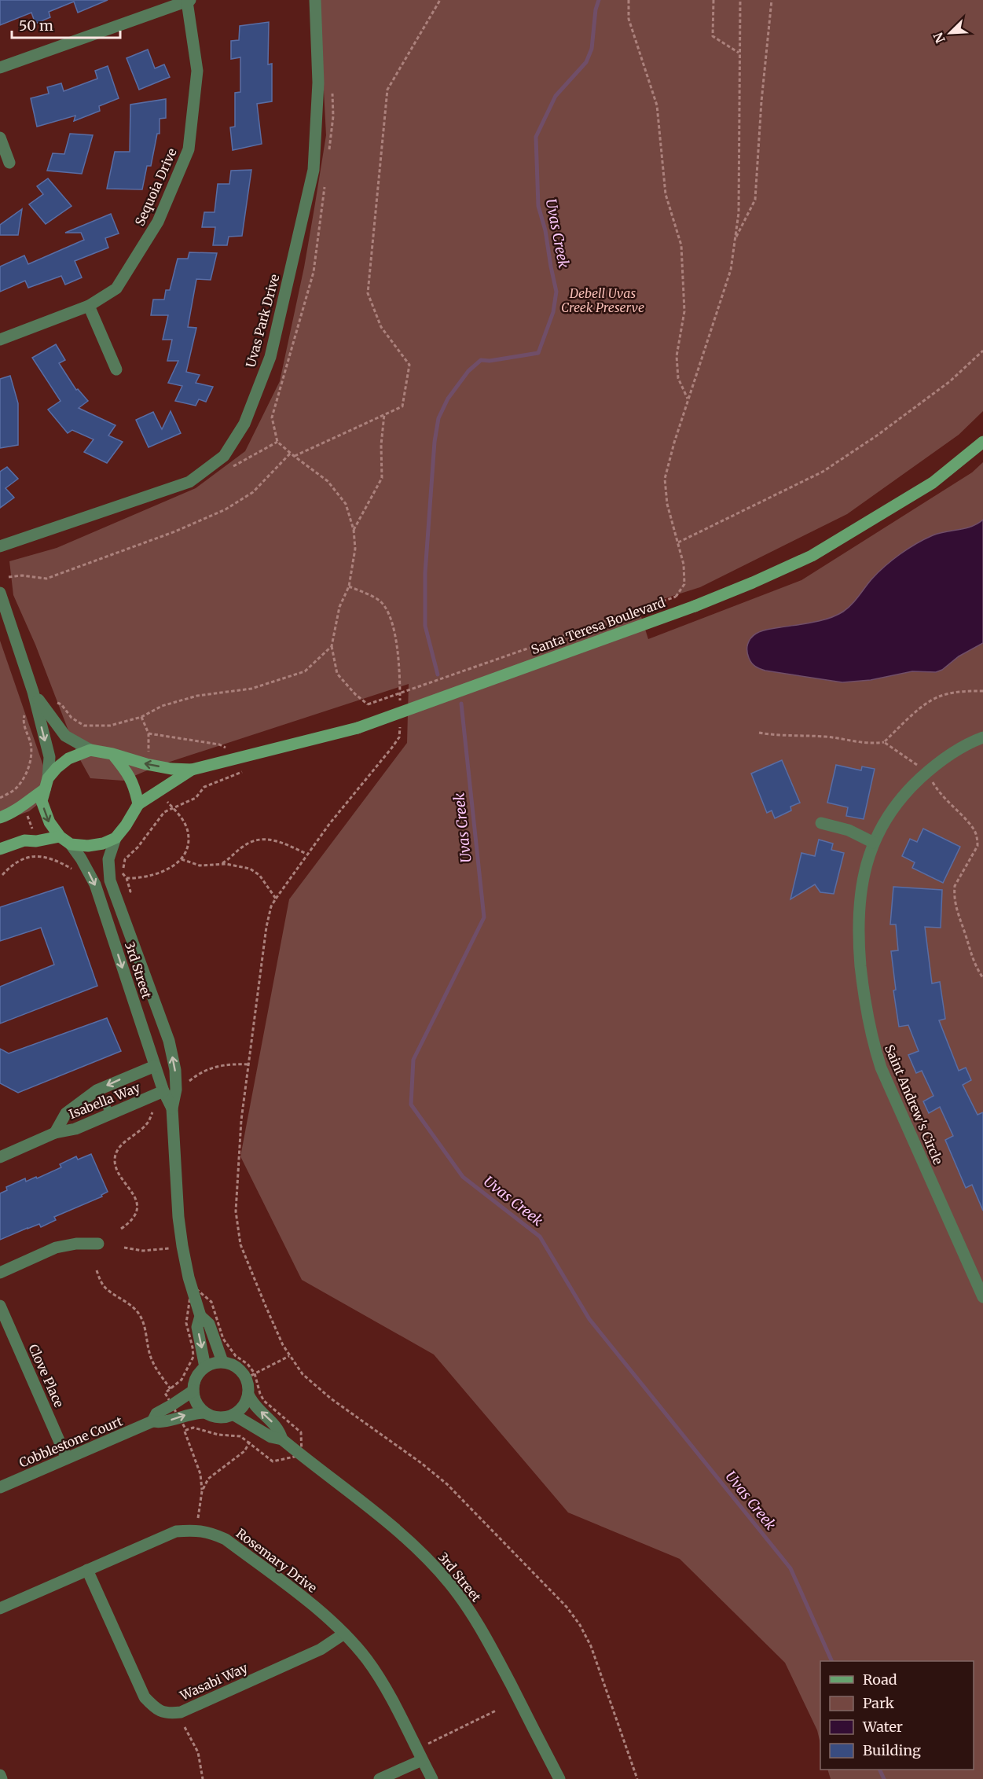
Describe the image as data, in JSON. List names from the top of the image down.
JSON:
{
  "streets": {
    "main road": ["Santa Teresa Boulevard"],
    "street": [
      "Sequoia Drive",
      "Uvas Park Drive",
      "3rd Street",
      "Isabella Way",
      "Saint Andrew's Circle",
      "Clove Place",
      "Cobblestone Court",
      "Rosemary Drive",
      "Wasabi Way"
    ]
  },
  "crossings": [
    ["Santa Teresa Boulevard", "3rd Street"],
    ["3rd Street", "Isabella Way"],
    ["3rd Street", "Cobblestone Court"],
    ["Clove Place", "Cobblestone Court"],
    ["Rosemary Drive", "Wasabi Way"]
  ],
  "water": ["Uvas Creek"],
  "parks": ["Debell Uvas Creek Preserve"],
  "legend": [
    "Road",
    "Park",
    "Water",
    "Building"
  ],
  "scale_bar": "50 m",
  "north": "bottom left"
}
